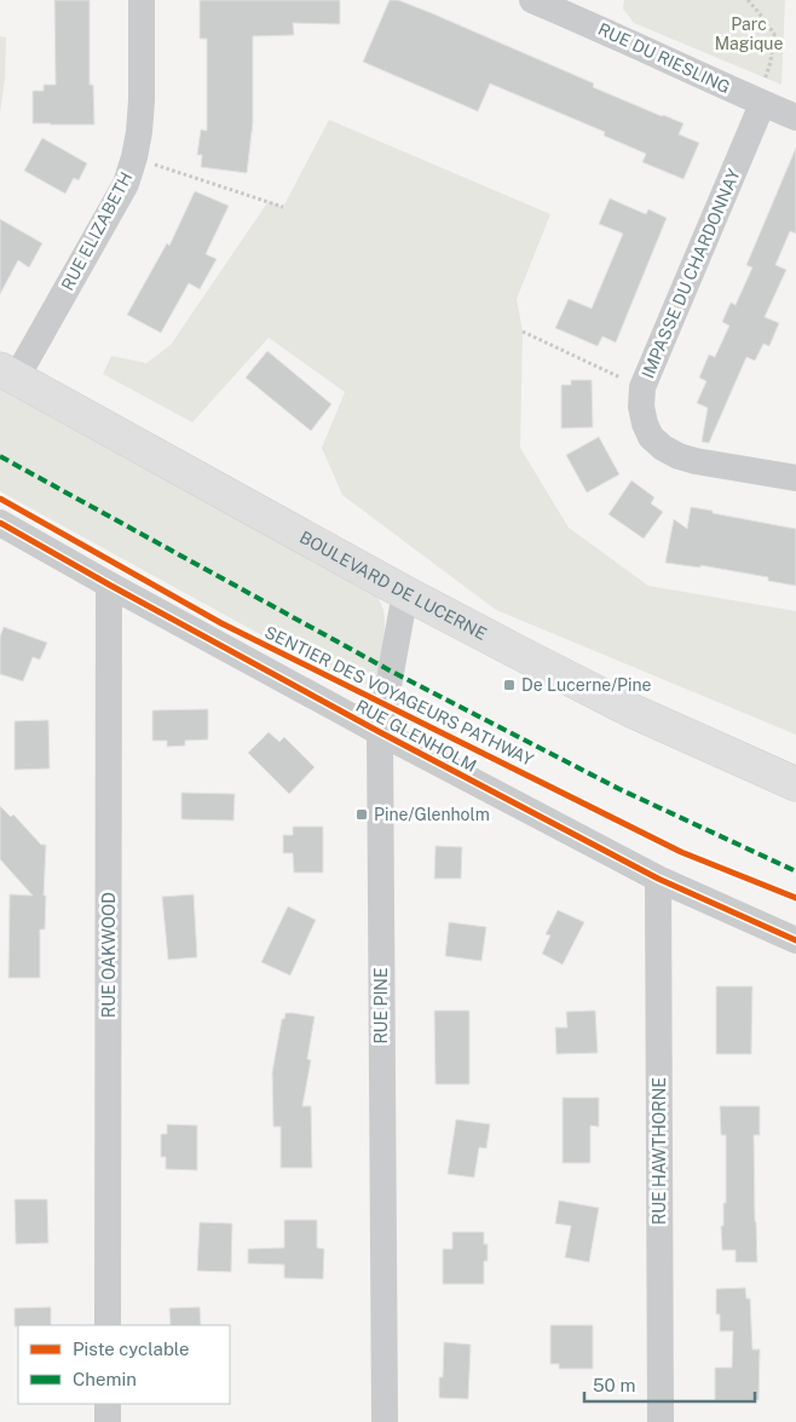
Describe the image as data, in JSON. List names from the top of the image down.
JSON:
{
  "streets": {
    "main road": ["BOULEVARD DE LUCERNE"],
    "street": [
      "RUE DU RIESLING",
      "RUE ELIZABETH",
      "IMPASSE DU CHARDONNAY",
      "RUE GLENHOLM",
      "RUE OAKWOOD",
      "RUE PINE",
      "RUE HAWTHORNE"
    ],
    "cycle path": ["SENTIER DES VOYAGEURS PATHWAY"]
  },
  "crossings": [
    ["RUE DU RIESLING", "IMPASSE DU CHARDONNAY"],
    ["RUE ELIZABETH", "BOULEVARD DE LUCERNE"],
    ["BOULEVARD DE LUCERNE", "RUE PINE"],
    ["RUE GLENHOLM", "RUE OAKWOOD"],
    ["RUE GLENHOLM", "RUE PINE"],
    ["RUE GLENHOLM", "RUE HAWTHORNE"]
  ],
  "parks": ["Parc Magique"],
  "places": {
    "transit": ["De Lucerne/Pine", "Pine/Glenholm"]
  },
  "legend": ["Piste cyclable", "Chemin"],
  "scale_bar": "50 m"
}
